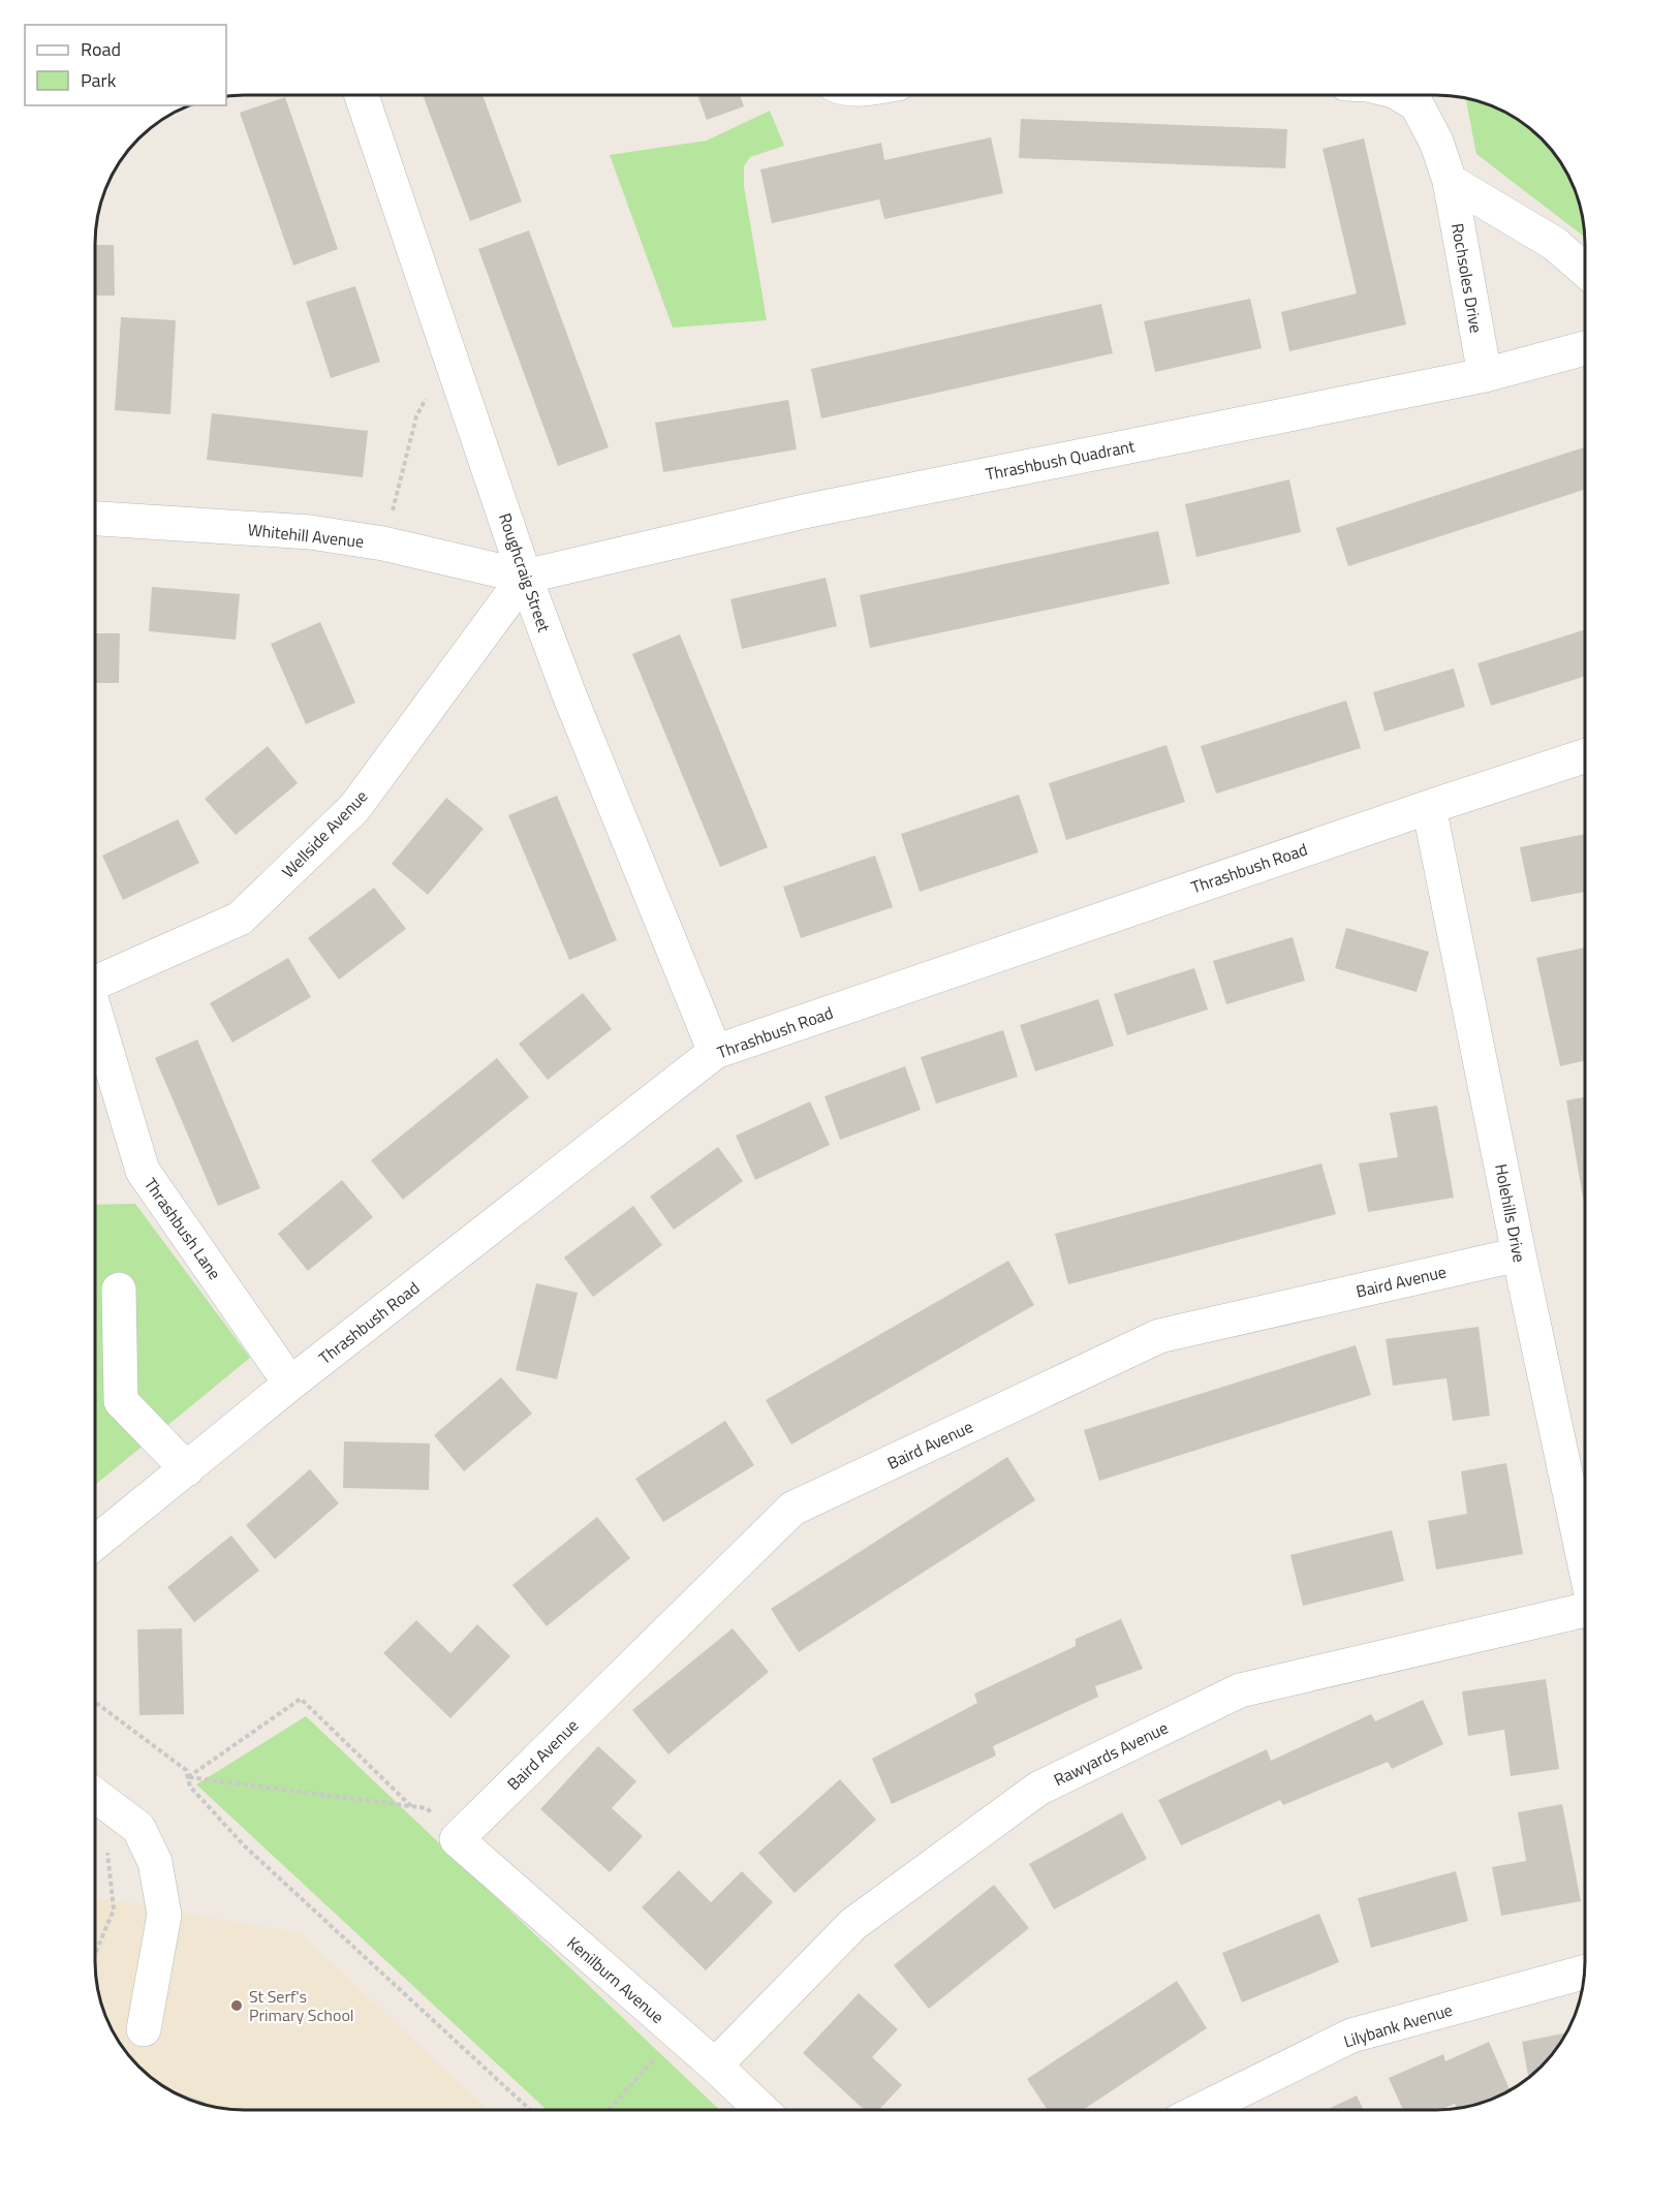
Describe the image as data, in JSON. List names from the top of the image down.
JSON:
{
  "streets": {
    "street": [
      "Rochsoles Drive",
      "Thrashbush Quadrant",
      "Whitehill Avenue",
      "Roughcraig Street",
      "Wellside Avenue",
      "Thrashbush Road",
      "Holehills Drive",
      "Thrashbush Lane",
      "Baird Avenue",
      "Rawyards Avenue",
      "Kenilburn Avenue",
      "Lilybank Avenue"
    ]
  },
  "crossings": [
    ["Rochsoles Drive", "Thrashbush Quadrant"],
    ["Thrashbush Quadrant", "Whitehill Avenue"],
    ["Thrashbush Quadrant", "Roughcraig Street"],
    ["Thrashbush Quadrant", "Wellside Avenue"],
    ["Whitehill Avenue", "Roughcraig Street"],
    ["Whitehill Avenue", "Wellside Avenue"],
    ["Roughcraig Street", "Wellside Avenue"],
    ["Roughcraig Street", "Thrashbush Road"],
    ["Thrashbush Road", "Holehills Drive"],
    ["Thrashbush Road", "Thrashbush Lane"],
    ["Holehills Drive", "Baird Avenue"],
    ["Baird Avenue", "Kenilburn Avenue"],
    ["Rawyards Avenue", "Kenilburn Avenue"]
  ],
  "places": ["St Serf's Primary School"],
  "legend": ["Road", "Park"]
}
